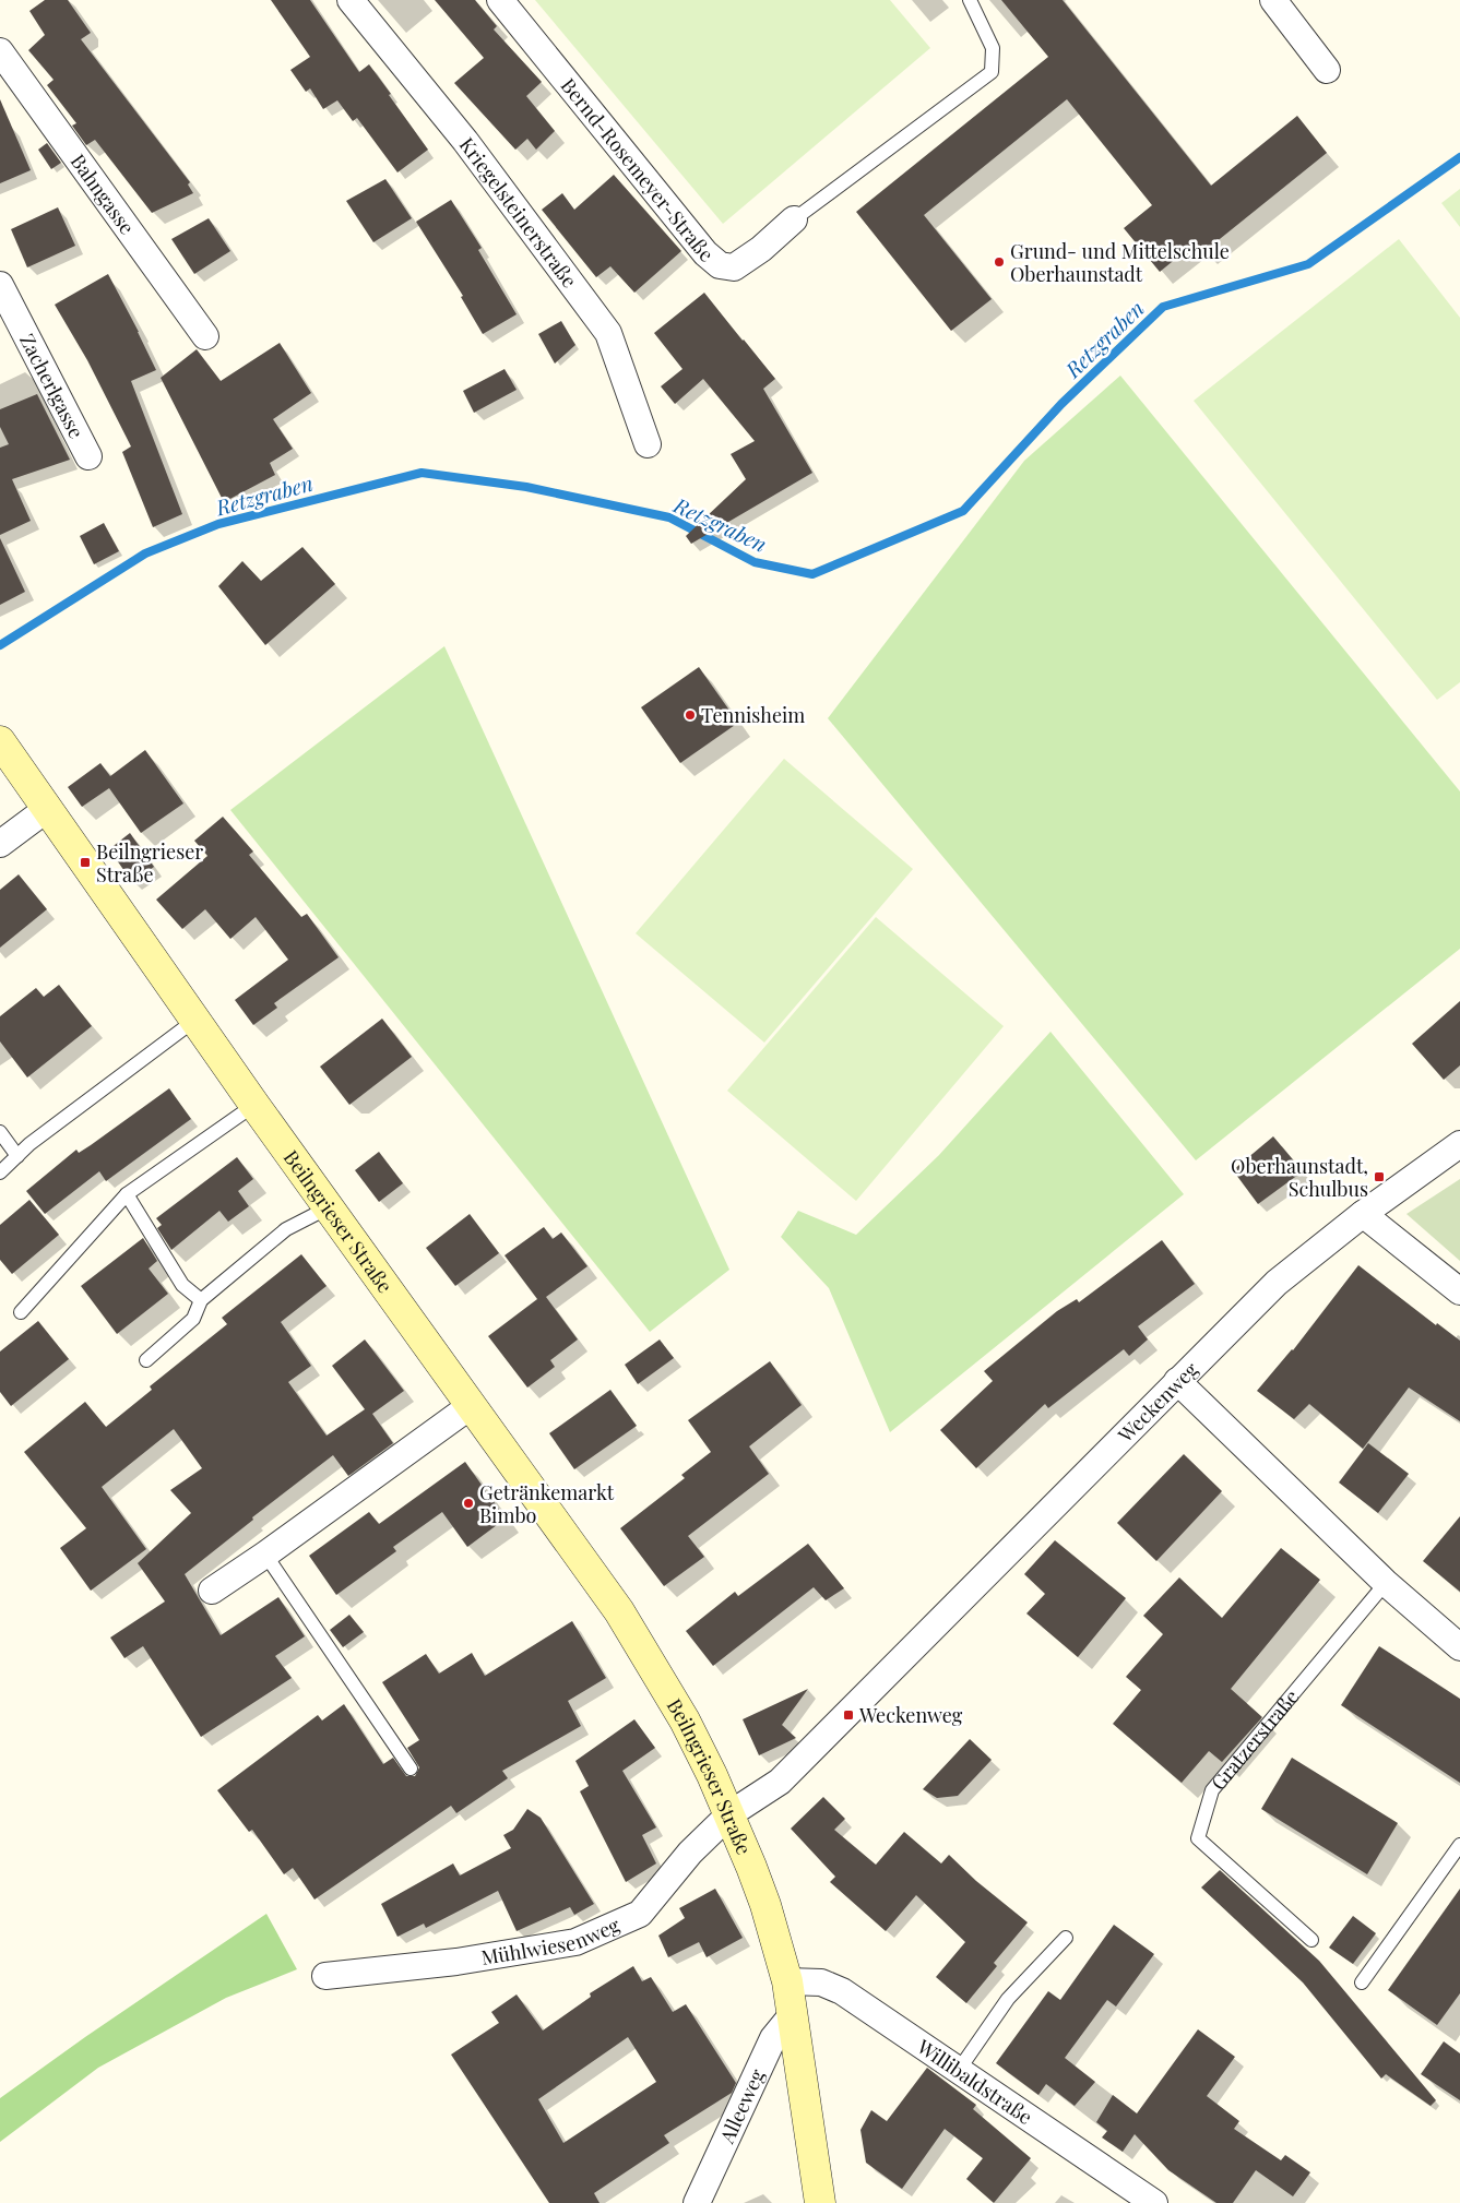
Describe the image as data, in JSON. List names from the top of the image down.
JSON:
{
  "streets": {
    "main road": ["Beilngrieser Straße"],
    "street": [
      "Bernd-Rosemeyer-Straße",
      "Bahngasse",
      "Kriegelsteinerstraße",
      "Zacherlgasse",
      "Weckenweg",
      "Mühlwiesenweg",
      "Willibaldstraße",
      "Alleeweg"
    ],
    "lane": ["Gratzerstraße"]
  },
  "crossings": [
    ["Beilngrieser Straße", "Weckenweg"],
    ["Beilngrieser Straße", "Mühlwiesenweg"],
    ["Beilngrieser Straße", "Willibaldstraße"],
    ["Beilngrieser Straße", "Alleeweg"],
    ["Weckenweg", "Mühlwiesenweg"]
  ],
  "water": ["Retzgraben"],
  "places": {
    "other": ["Grund- und Mittelschule Oberhaunstadt", "Tennisheim", "Getränkemarkt Bimbo"],
    "transit": ["Beilngrieser Straße", "Oberhaunstadt, Schulbus", "Weckenweg"]
  }
}
